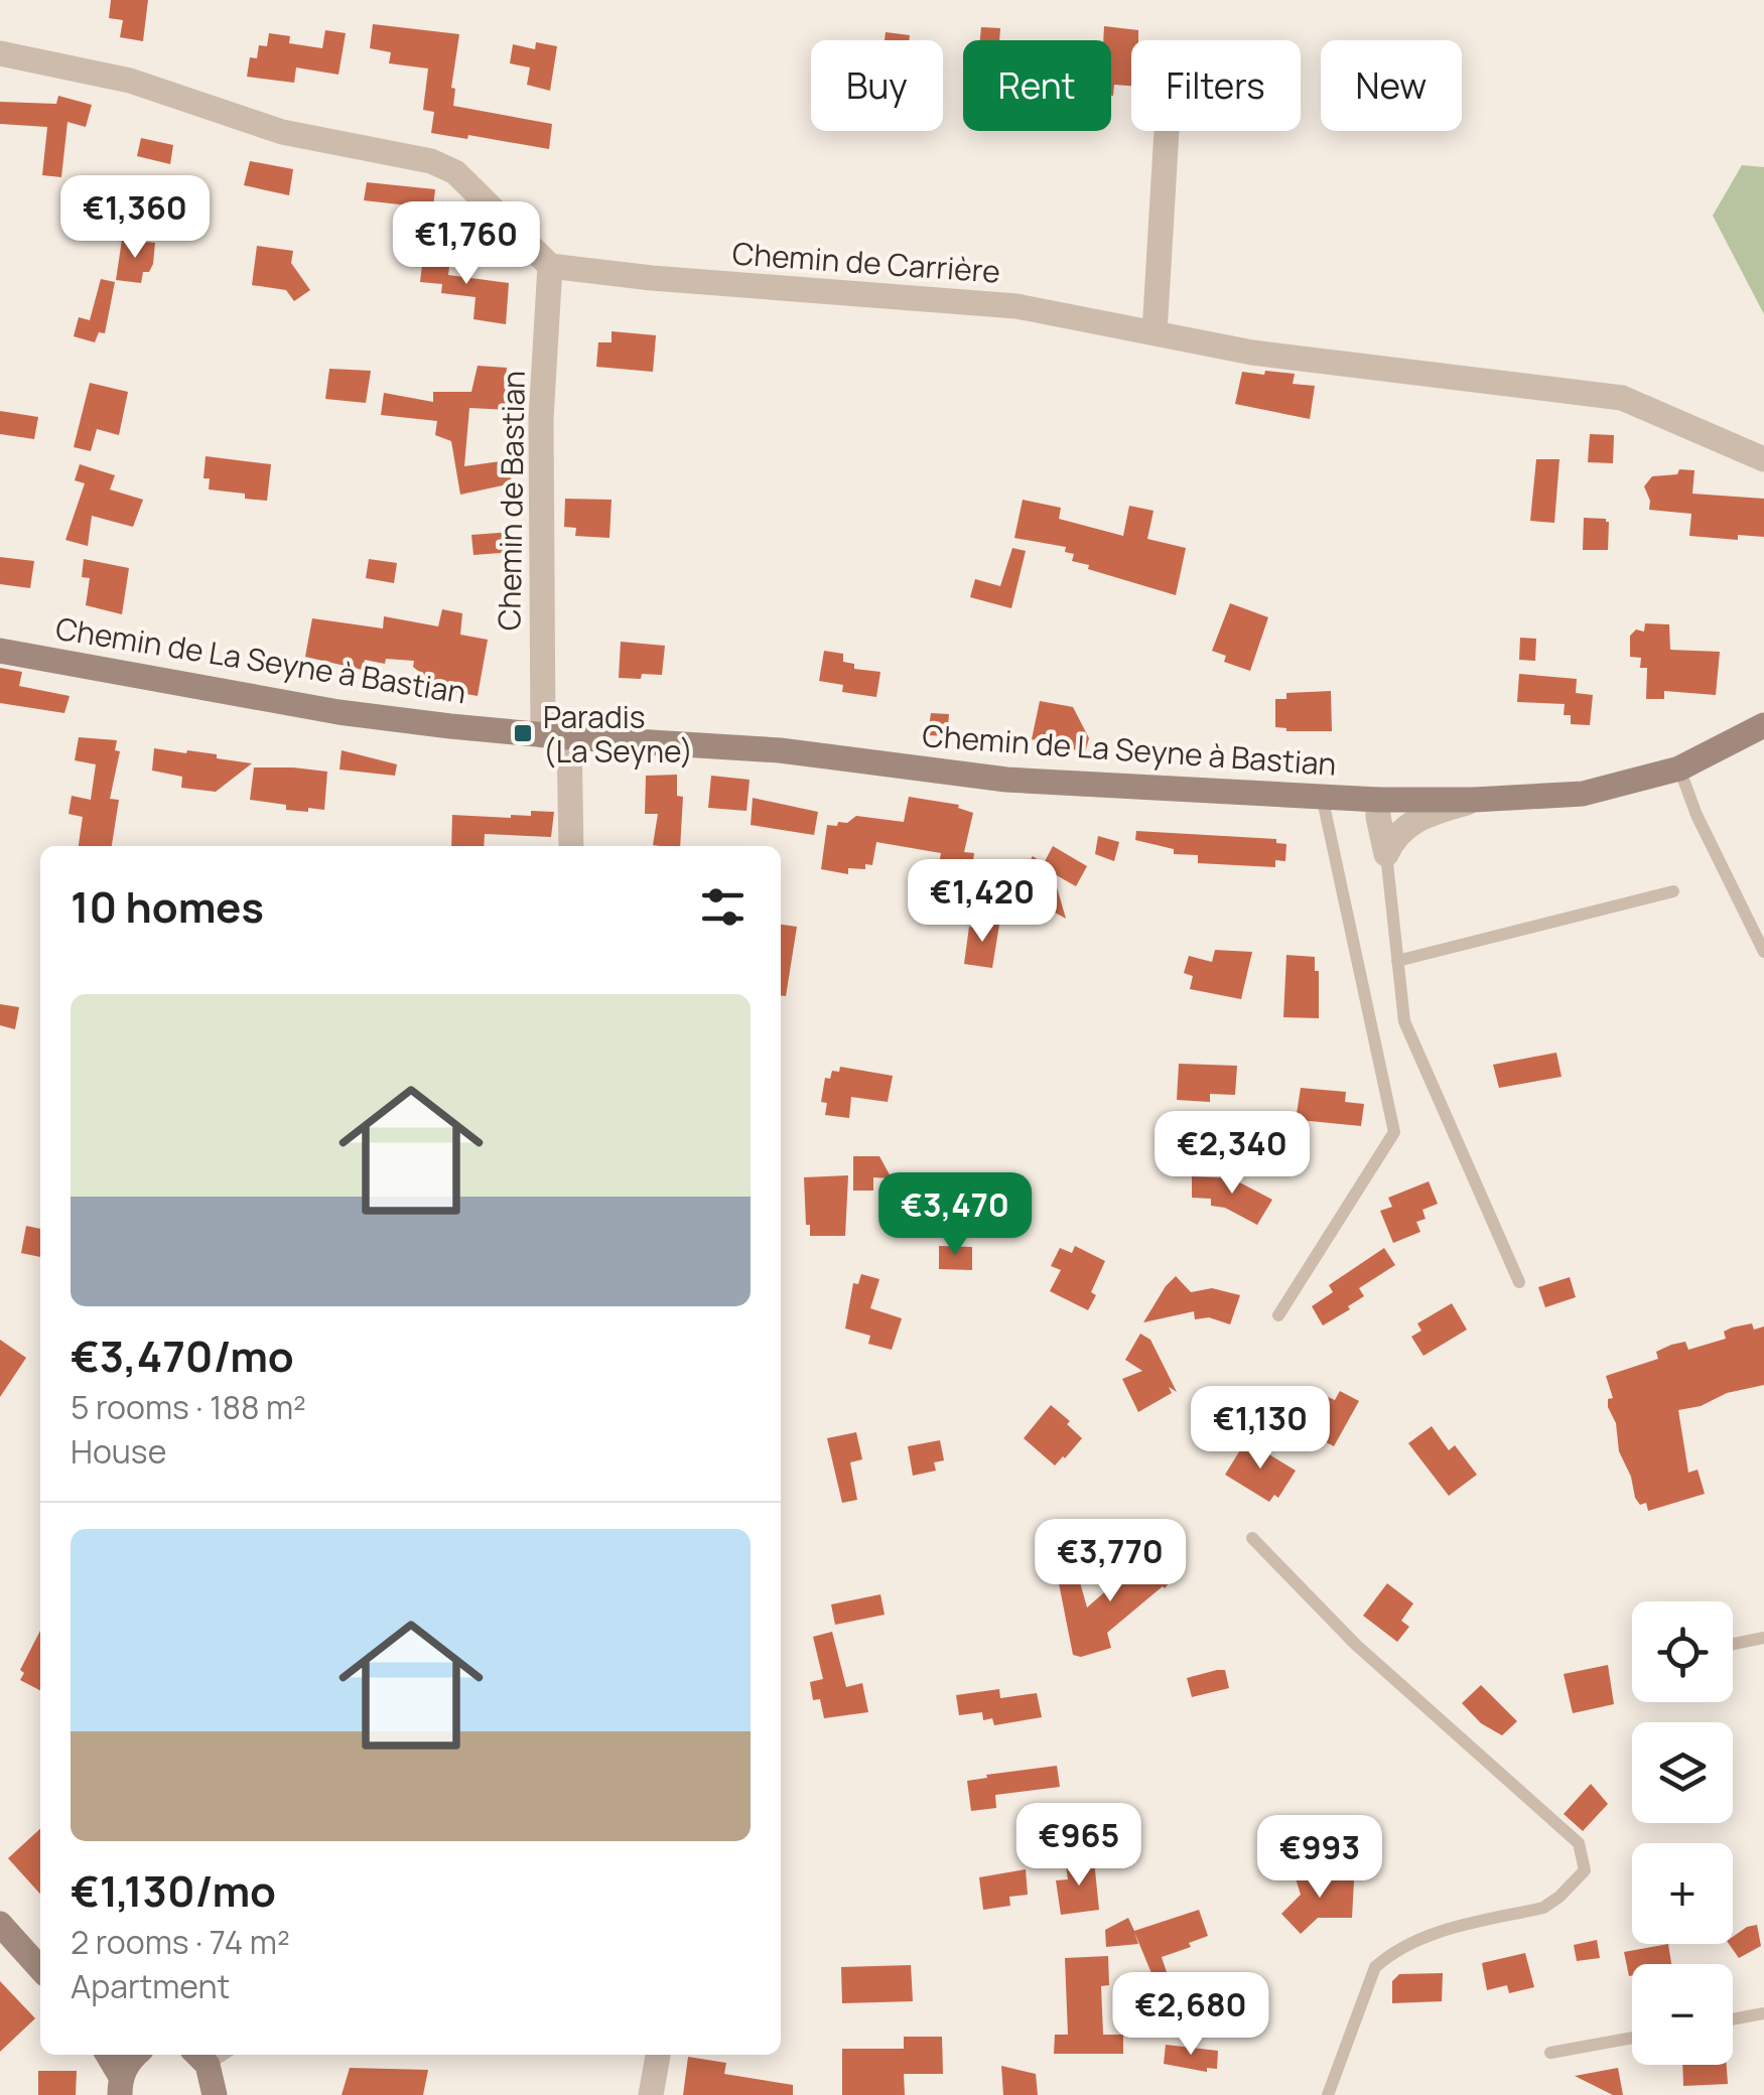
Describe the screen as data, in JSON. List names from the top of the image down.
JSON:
{
  "streets": {
    "street": ["Chemin de Carrière", "Chemin de Bastian", "Chemin de La Seyne à Bastian"]
  },
  "crossings": [
    ["Chemin de Carrière", "Chemin de Bastian"],
    ["Chemin de Bastian", "Chemin de La Seyne à Bastian"]
  ],
  "places": {
    "transit": ["Paradis (La Seyne)"]
  },
  "page": {
    "chip": [
      "Buy",
      "Rent",
      "Filters",
      "New"
    ],
    "price": [
      "€1,360",
      "€1,760",
      "€1,420",
      "€2,340",
      "€3,470",
      "€1,130",
      "€3,770",
      "€965",
      "€993",
      "€2,680"
    ],
    "heading": "10 homes",
    "list": [
      {
        "name": "€3,470/mo",
        "note": "5 rooms · 188 m² · House"
      },
      {
        "name": "€1,130/mo",
        "note": "2 rooms · 74 m² · Apartment"
      }
    ],
    "map_buttons": ["+", "−"]
  }
}
